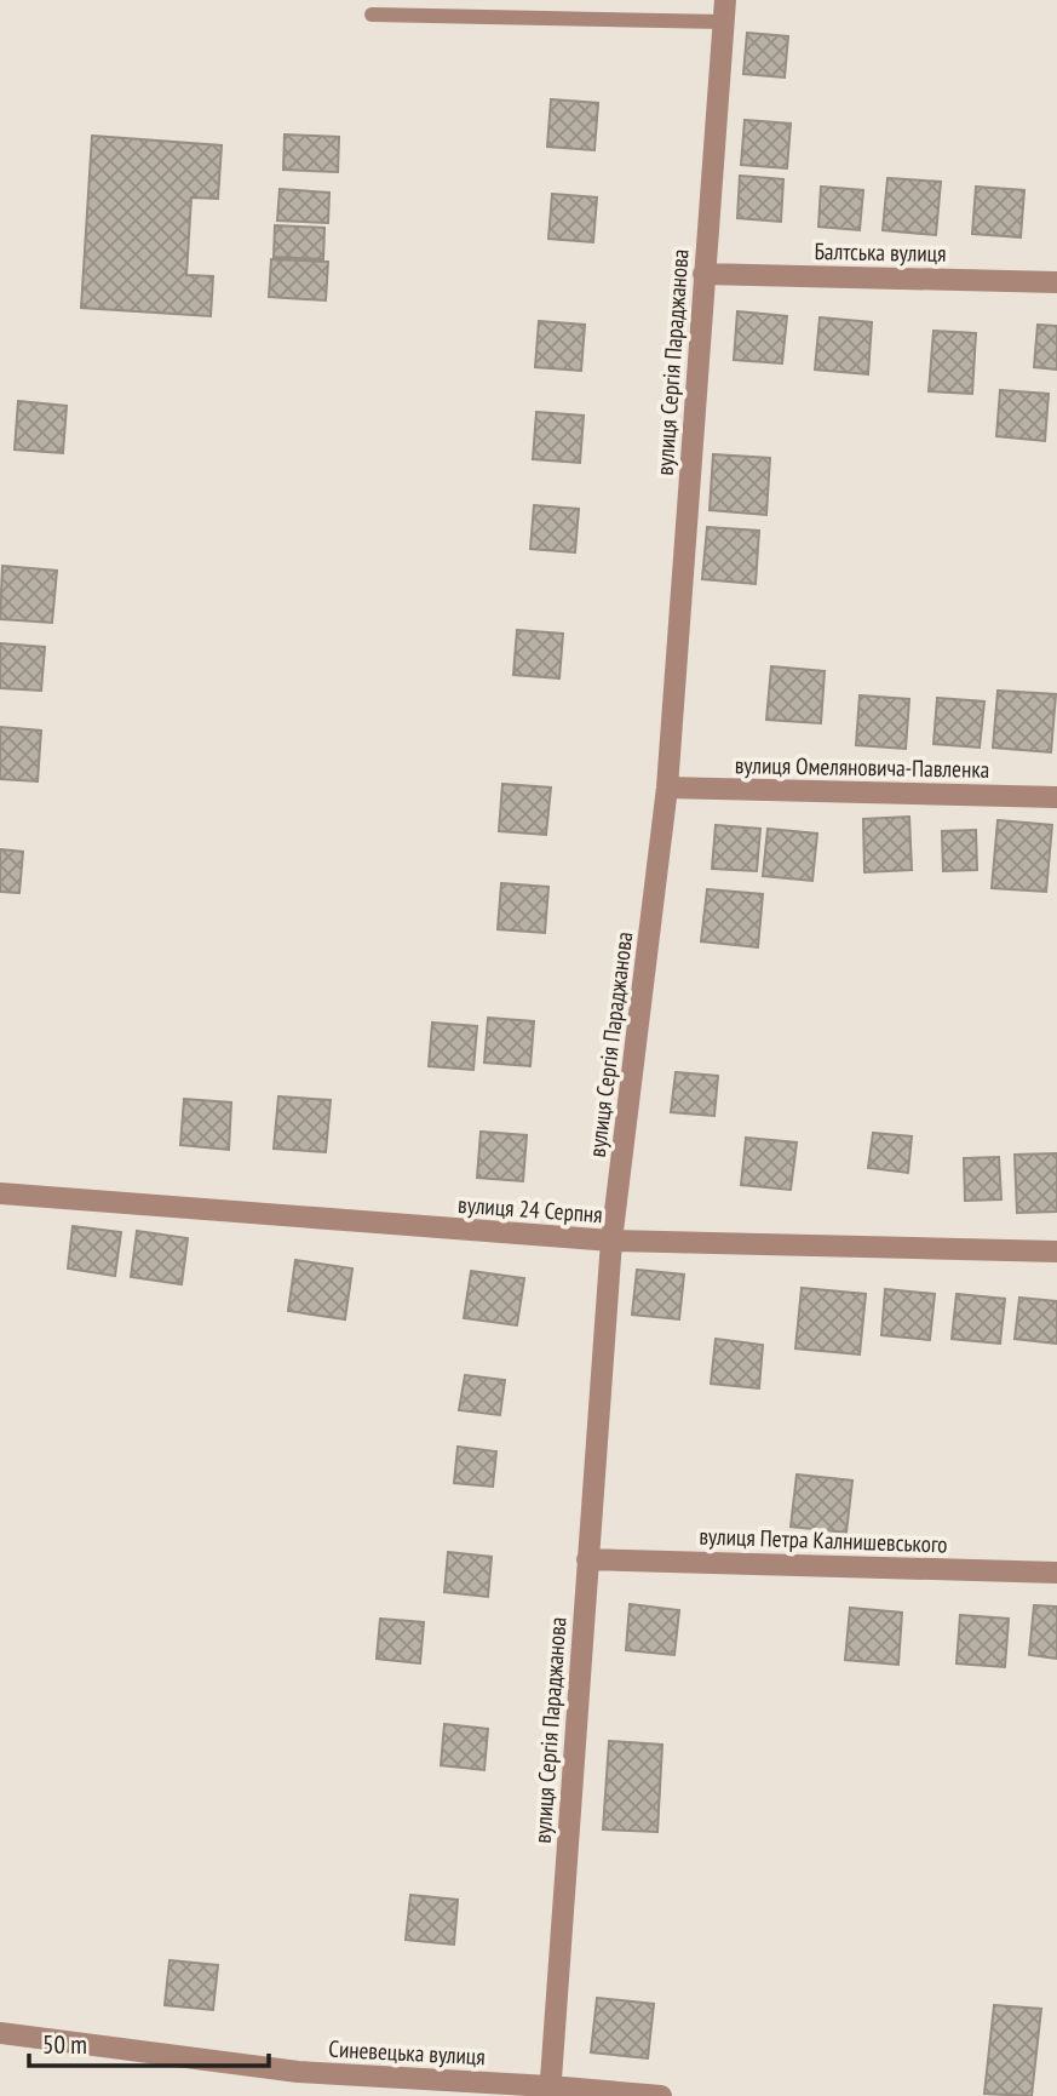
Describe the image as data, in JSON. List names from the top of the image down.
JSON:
{
  "streets": {
    "street": [
      "Балтська вулиця",
      "вулиця Сергія Параджанова",
      "вулиця Омеляновича-Павленка",
      "вулиця 24 Серпня",
      "вулиця Петра Калнишевського",
      "Синевецька вулиця"
    ]
  },
  "crossings": [
    ["Балтська вулиця", "вулиця Сергія Параджанова"],
    ["вулиця Сергія Параджанова", "вулиця Омеляновича-Павленка"],
    ["вулиця Сергія Параджанова", "вулиця 24 Серпня"],
    ["вулиця Сергія Параджанова", "вулиця Петра Калнишевського"],
    ["вулиця Сергія Параджанова", "Синевецька вулиця"]
  ],
  "scale_bar": "50 m"
}
